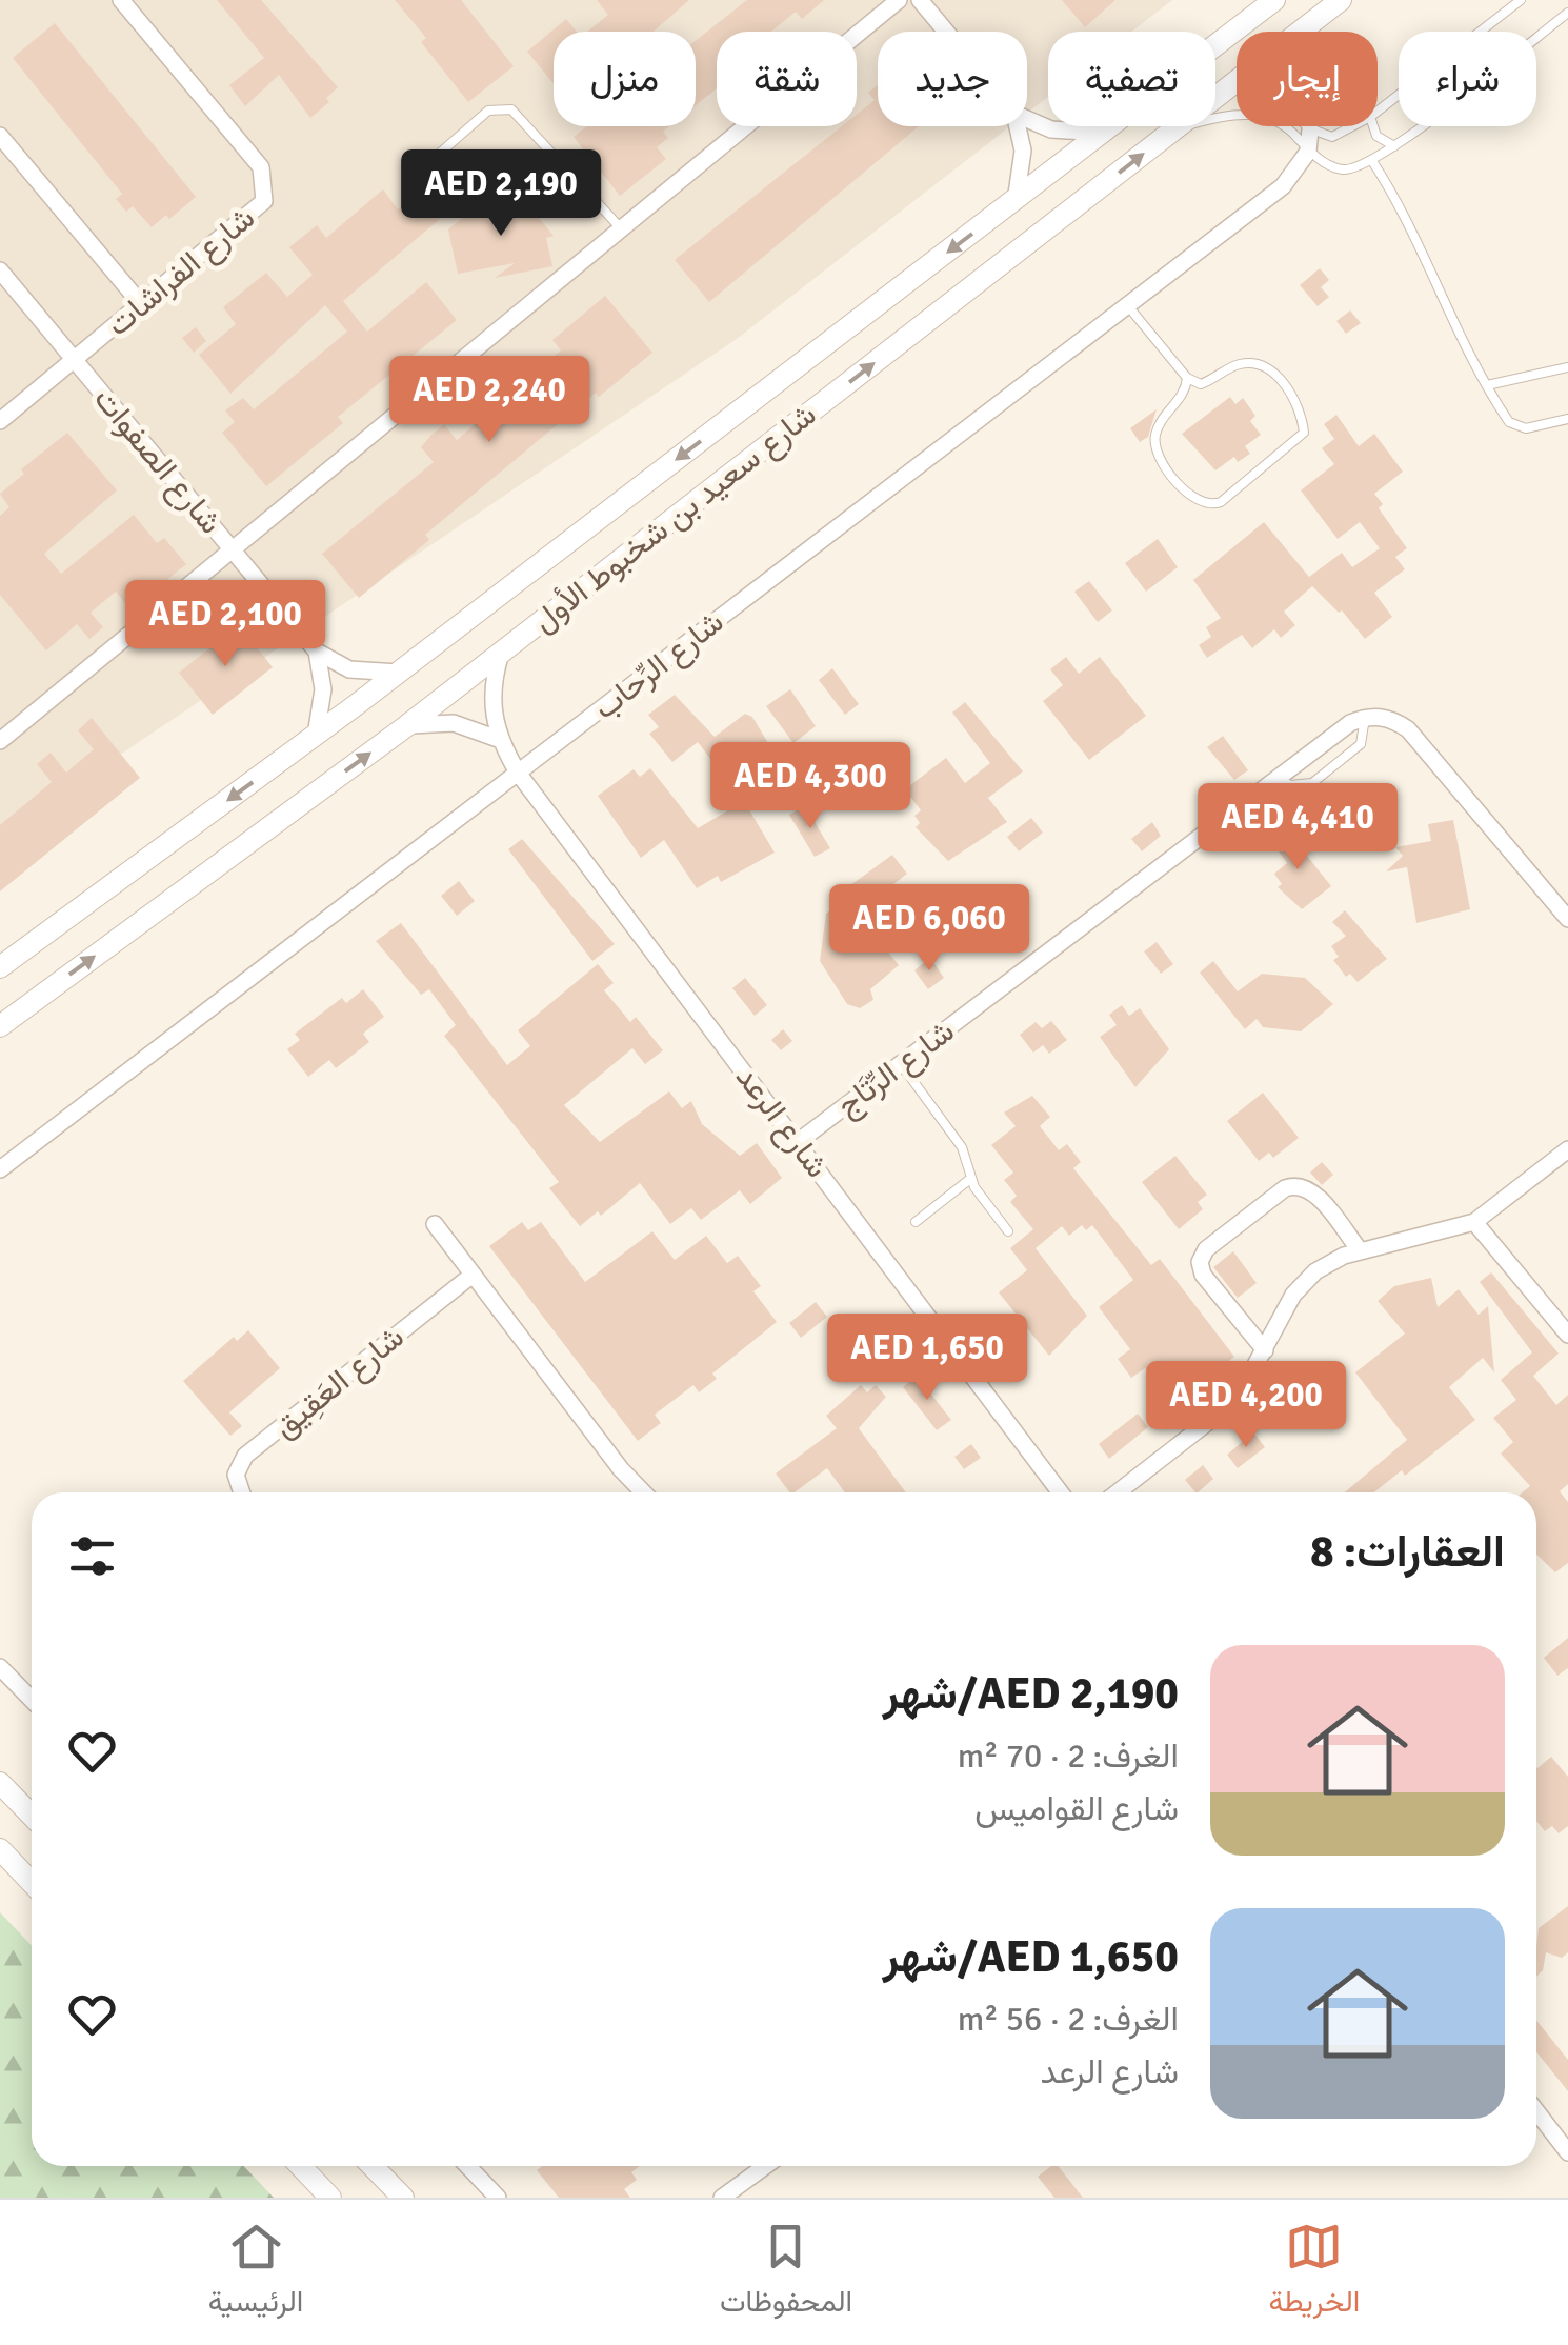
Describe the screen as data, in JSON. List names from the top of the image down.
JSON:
{
  "streets": {
    "main road": ["شارع سعيد بن شخبوط الأول"],
    "street": [
      "شارع الفراشات",
      "شارع الصفوات",
      "شارع الرِّحاب",
      "شارع الرِّتَاج",
      "شارع الرعد",
      "شارع العَقِيق"
    ]
  },
  "crossings": [
    ["شارع الفراشات", "شارع الصفوات"],
    ["شارع سعيد بن شخبوط الأول", "شارع الرعد"],
    ["شارع الرِّحاب", "شارع الرعد"],
    ["شارع الرِّتَاج", "شارع الرعد"]
  ],
  "page": {
    "chip": [
      "شراء",
      "إيجار",
      "تصفية",
      "جديد",
      "شقة",
      "منزل"
    ],
    "price": [
      "AED 2,190",
      "AED 2,240",
      "AED 2,100",
      "AED 4,300",
      "AED 4,410",
      "AED 6,060",
      "AED 1,650",
      "AED 4,200"
    ],
    "heading": "العقارات: 8",
    "list": [
      {
        "name": "AED 2,190/شهر",
        "note": "الغرف: 2 · 70 m² · شارع القواميس"
      },
      {
        "name": "AED 1,650/شهر",
        "note": "الغرف: 2 · 56 m² · شارع الرعد"
      }
    ],
    "tabs": ["الخريطة", "المحفوظات", "الرئيسية"]
  }
}
